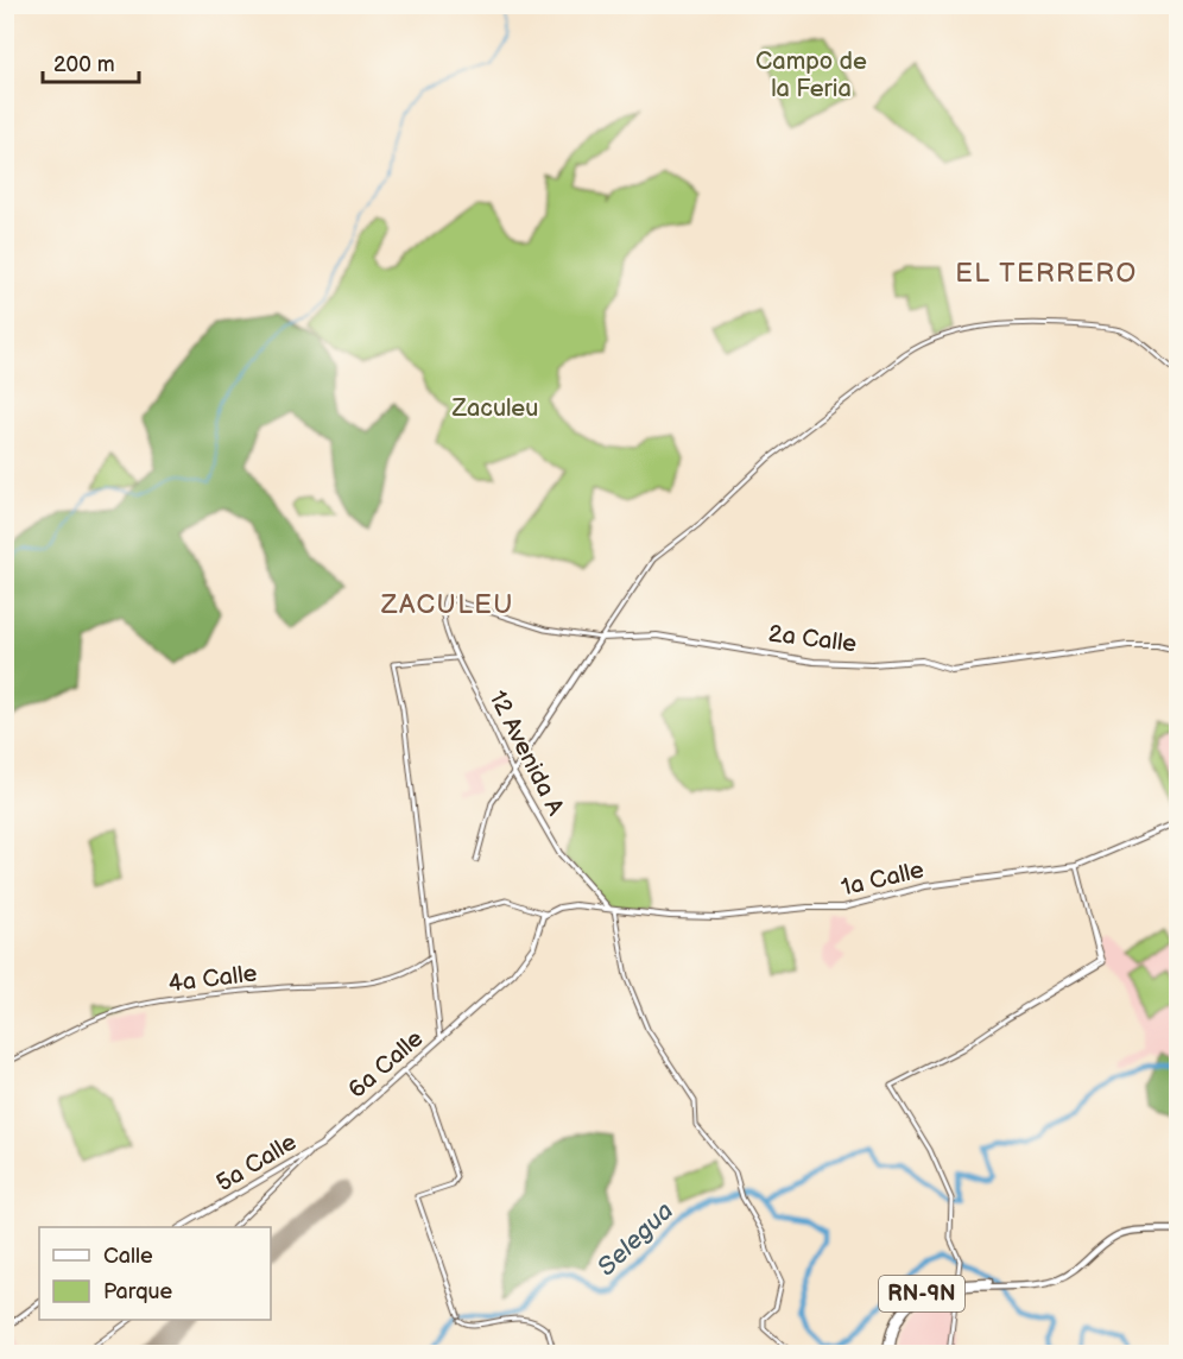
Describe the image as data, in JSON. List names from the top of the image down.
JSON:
{
  "streets": {
    "main road": [
      "2a Calle",
      "12 Avenida A",
      "1a Calle",
      "6a Calle",
      "5a Calle",
      "RN-9N"
    ],
    "street": ["4a Calle"]
  },
  "crossings": [
    ["2a Calle", "12 Avenida A"],
    ["12 Avenida A", "1a Calle"],
    ["1a Calle", "6a Calle"],
    ["6a Calle", "5a Calle"]
  ],
  "districts": ["EL TERRERO", "ZACULEU"],
  "water": ["Selegua"],
  "parks": ["Campo de la Feria", "Zaculeu"],
  "legend": ["Calle", "Parque"],
  "scale_bar": "200 m"
}
